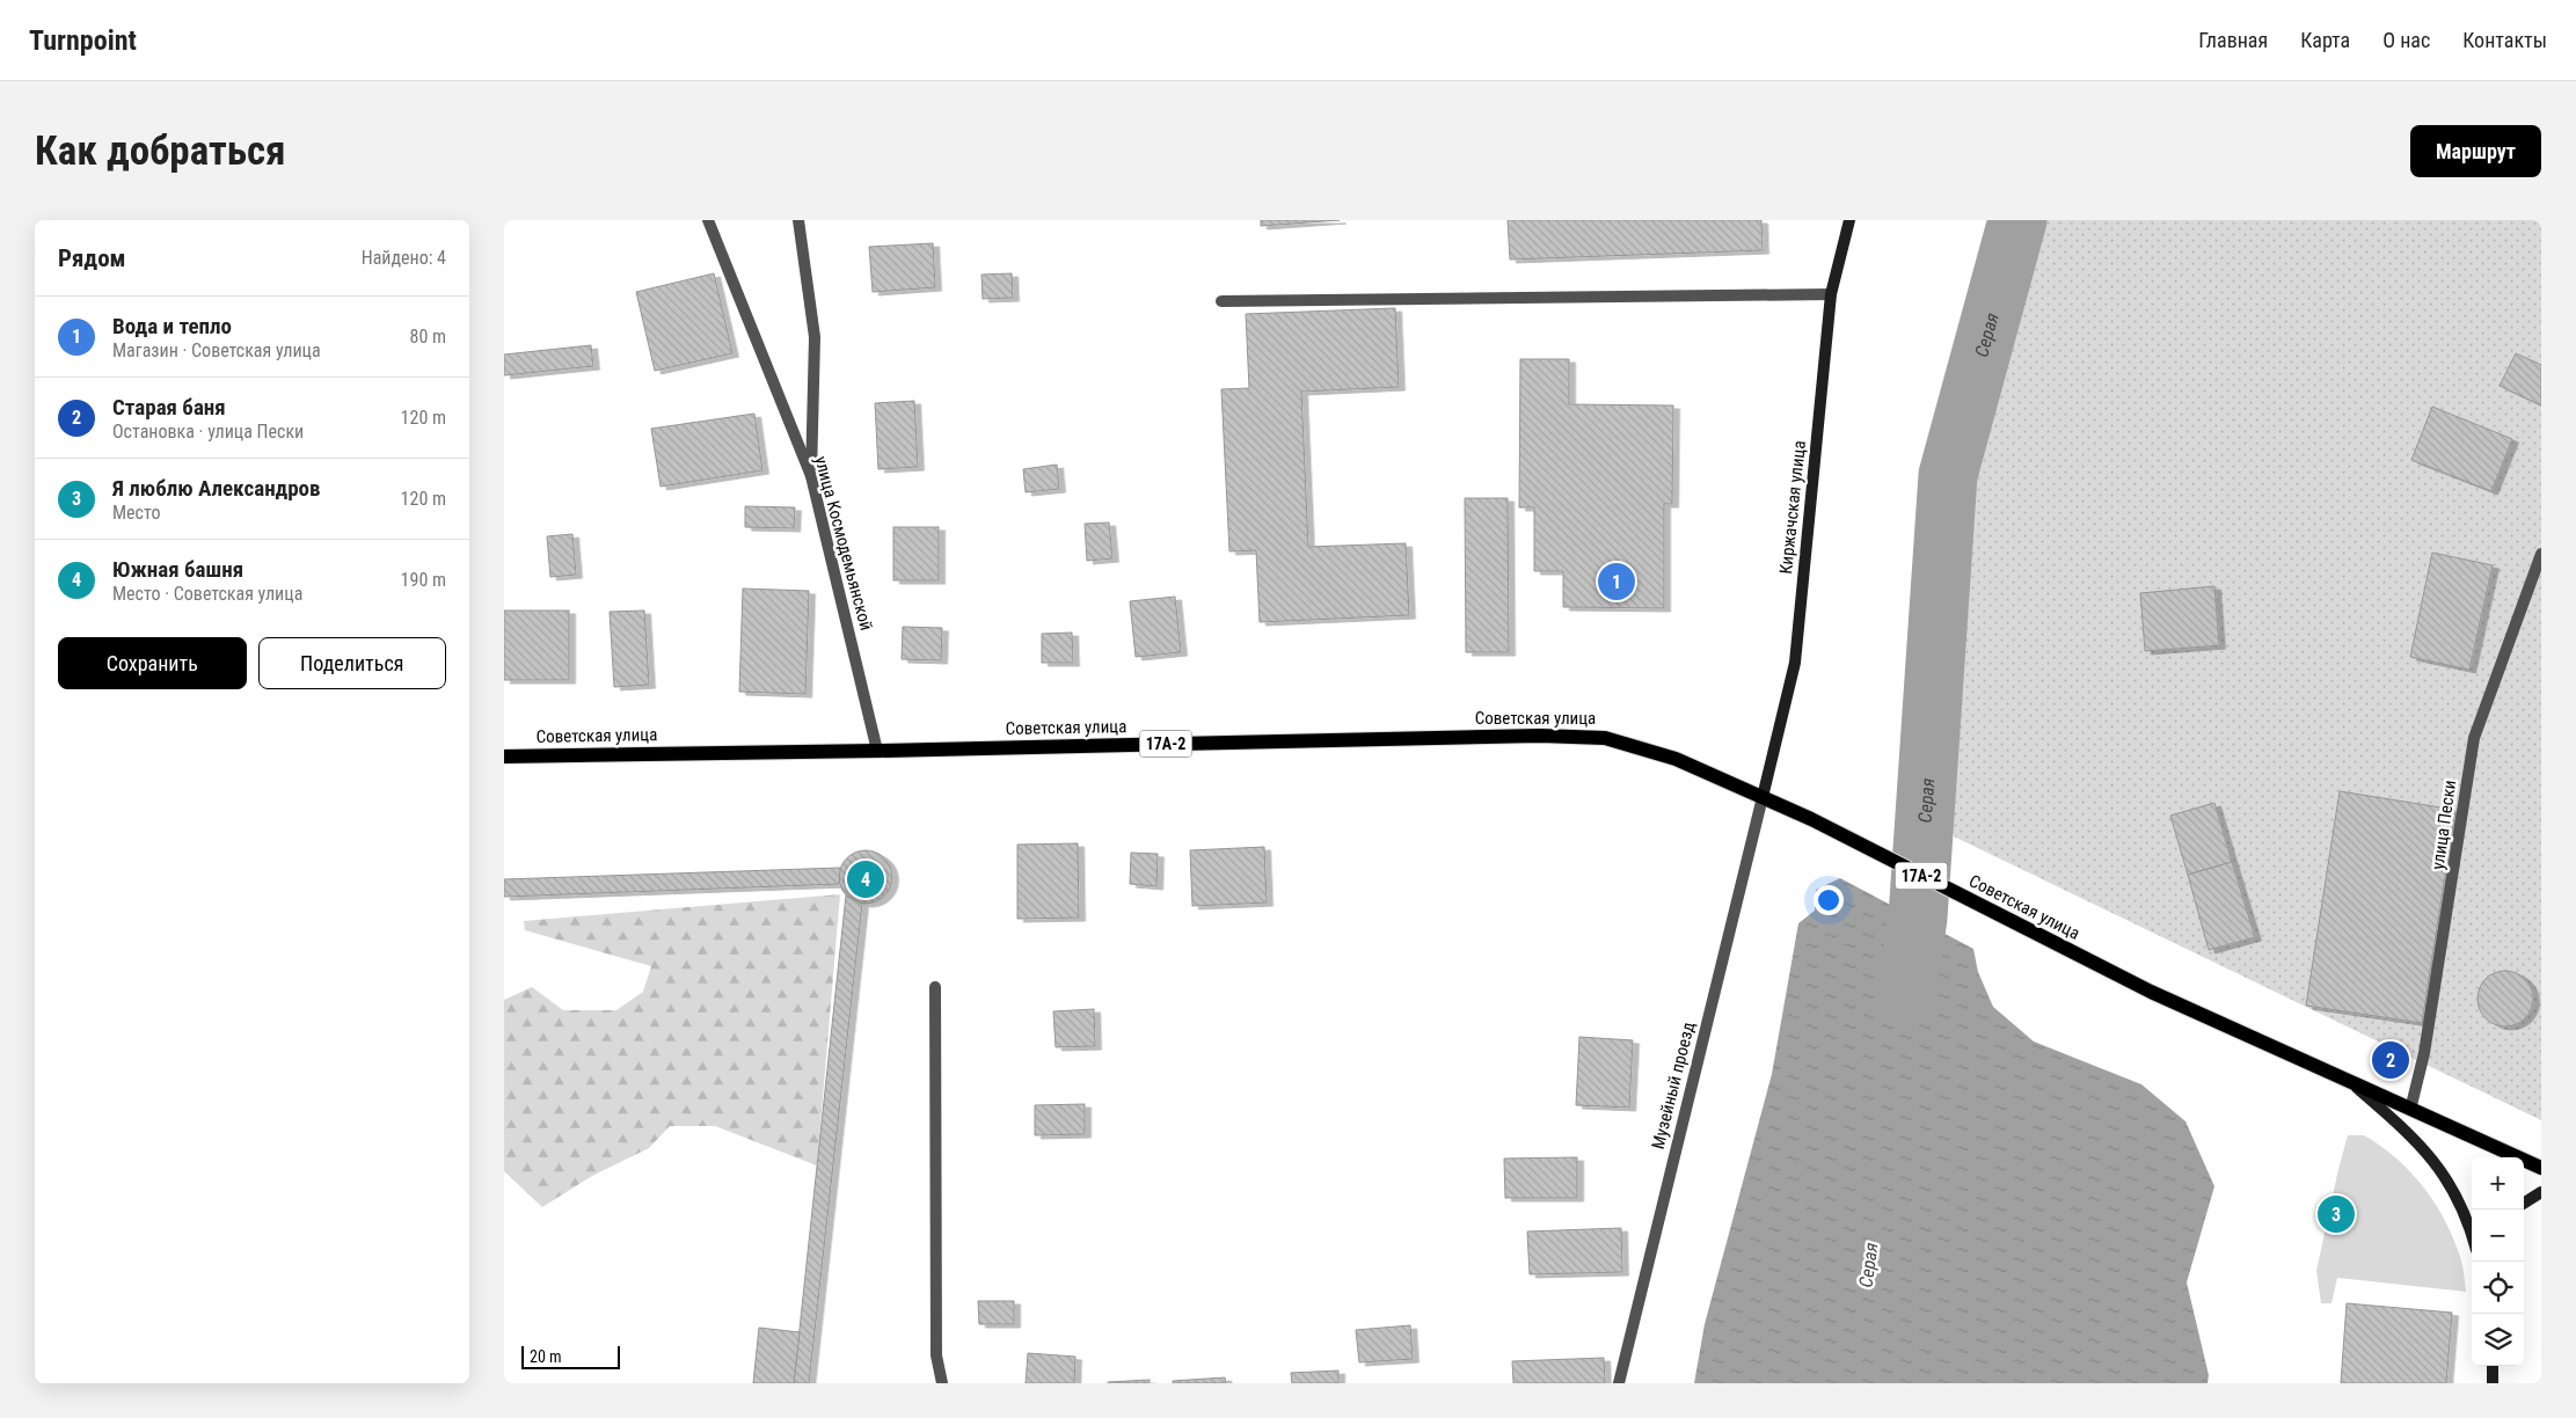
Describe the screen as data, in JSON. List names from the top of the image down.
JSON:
{
  "streets": {
    "main road": ["Советская улица", "17А-2"],
    "street": [
      "Киржачская улица",
      "улица Космодемьянской",
      "улица Пески",
      "Музейный проезд"
    ]
  },
  "crossings": [
    ["Киржачская улица", "Советская улица"],
    ["Киржачская улица", "Музейный проезд"],
    ["улица Космодемьянской", "Советская улица"],
    ["Советская улица", "улица Пески"],
    ["Советская улица", "Музейный проезд"]
  ],
  "water": ["Серая"],
  "scale_bar": "20 m",
  "page": {
    "header": "Turnpoint",
    "nav": [
      "Главная",
      "Карта",
      "О нас",
      "Контакты"
    ],
    "buttons": [
      "Маршрут",
      ["Сохранить", "Поделиться"]
    ],
    "title": "Как добраться",
    "heading": ["Рядом", "Найдено: 4"],
    "list": [
      {
        "mark": "1",
        "name": "Вода и тепло",
        "note": "Магазин · Советская улица",
        "value": "80 m"
      },
      {
        "mark": "2",
        "name": "Старая баня",
        "note": "Остановка · улица Пески",
        "value": "120 m"
      },
      {
        "mark": "3",
        "name": "Я люблю Александров",
        "note": "Место",
        "value": "120 m"
      },
      {
        "mark": "4",
        "name": "Южная башня",
        "note": "Место · Советская улица",
        "value": "190 m"
      }
    ],
    "pins": [
      "1",
      "4",
      "2",
      "3"
    ],
    "map_buttons": ["+", "−"],
    "scale": "20 m"
  }
}
